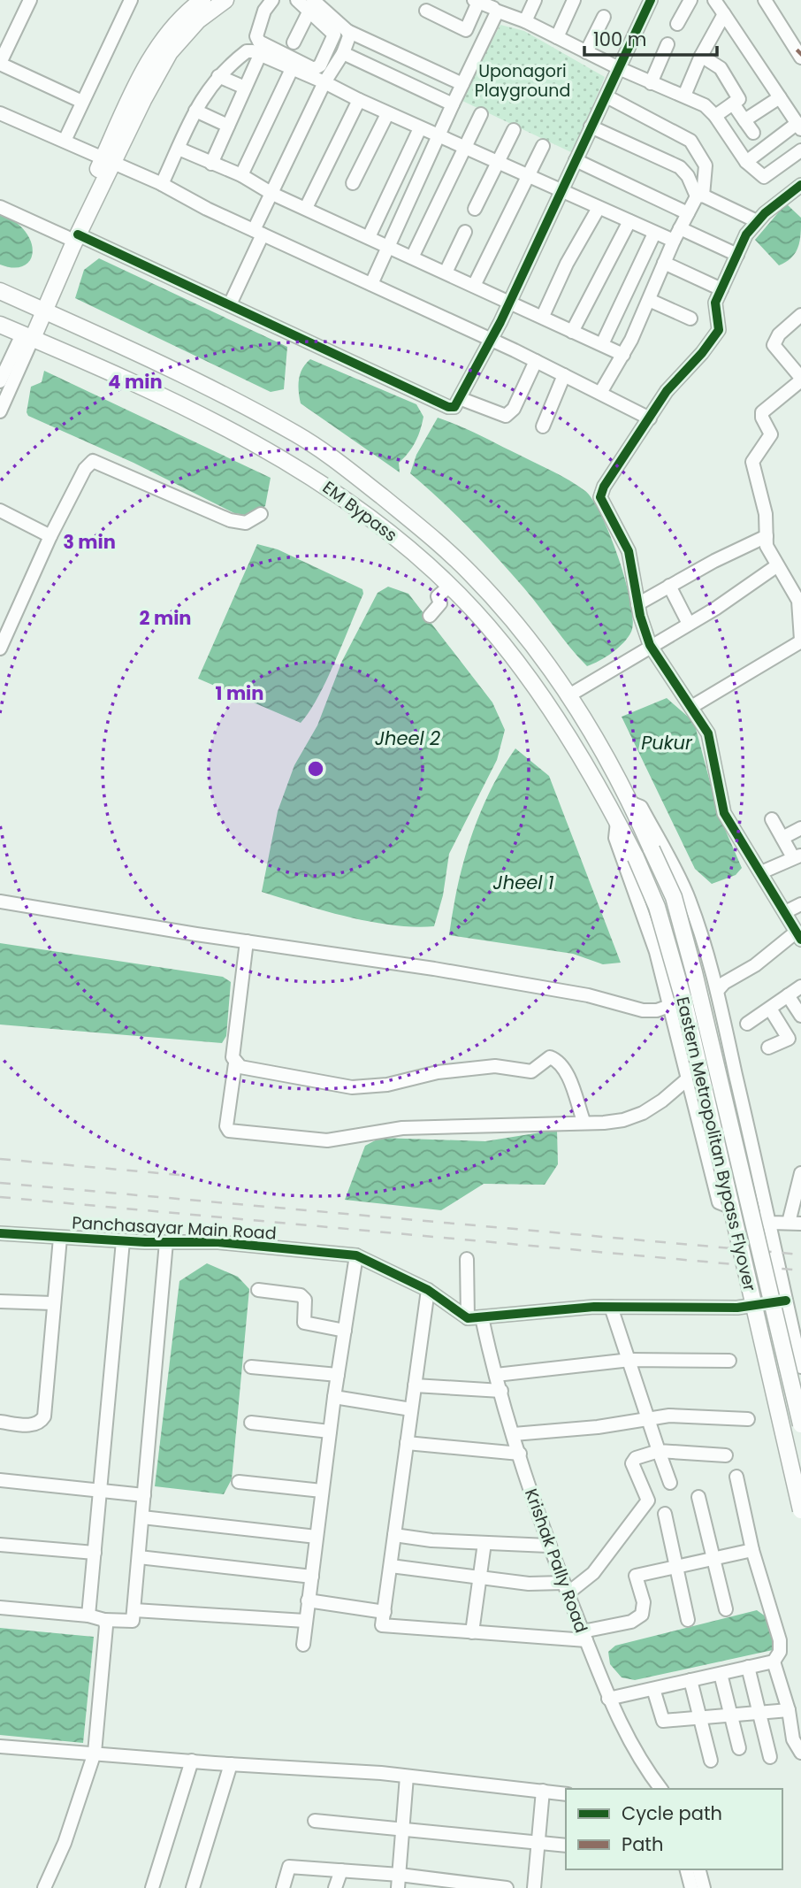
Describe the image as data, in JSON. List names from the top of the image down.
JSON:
{
  "streets": {
    "main road": ["EM Bypass", "Eastern Metropolitan Bypass Flyover"],
    "street": ["Panchasayar Main Road", "Krishak Pally Road"]
  },
  "crossings": [
    ["EM Bypass", "Eastern Metropolitan Bypass Flyover"]
  ],
  "water": ["Jheel 2", "Pukur", "Jheel 1"],
  "parks": ["Uponagori Playground"],
  "legend": ["Cycle path", "Path"],
  "scale_bar": "100 m",
  "rings": [
    "4 min",
    "3 min",
    "2 min",
    "1 min"
  ]
}
